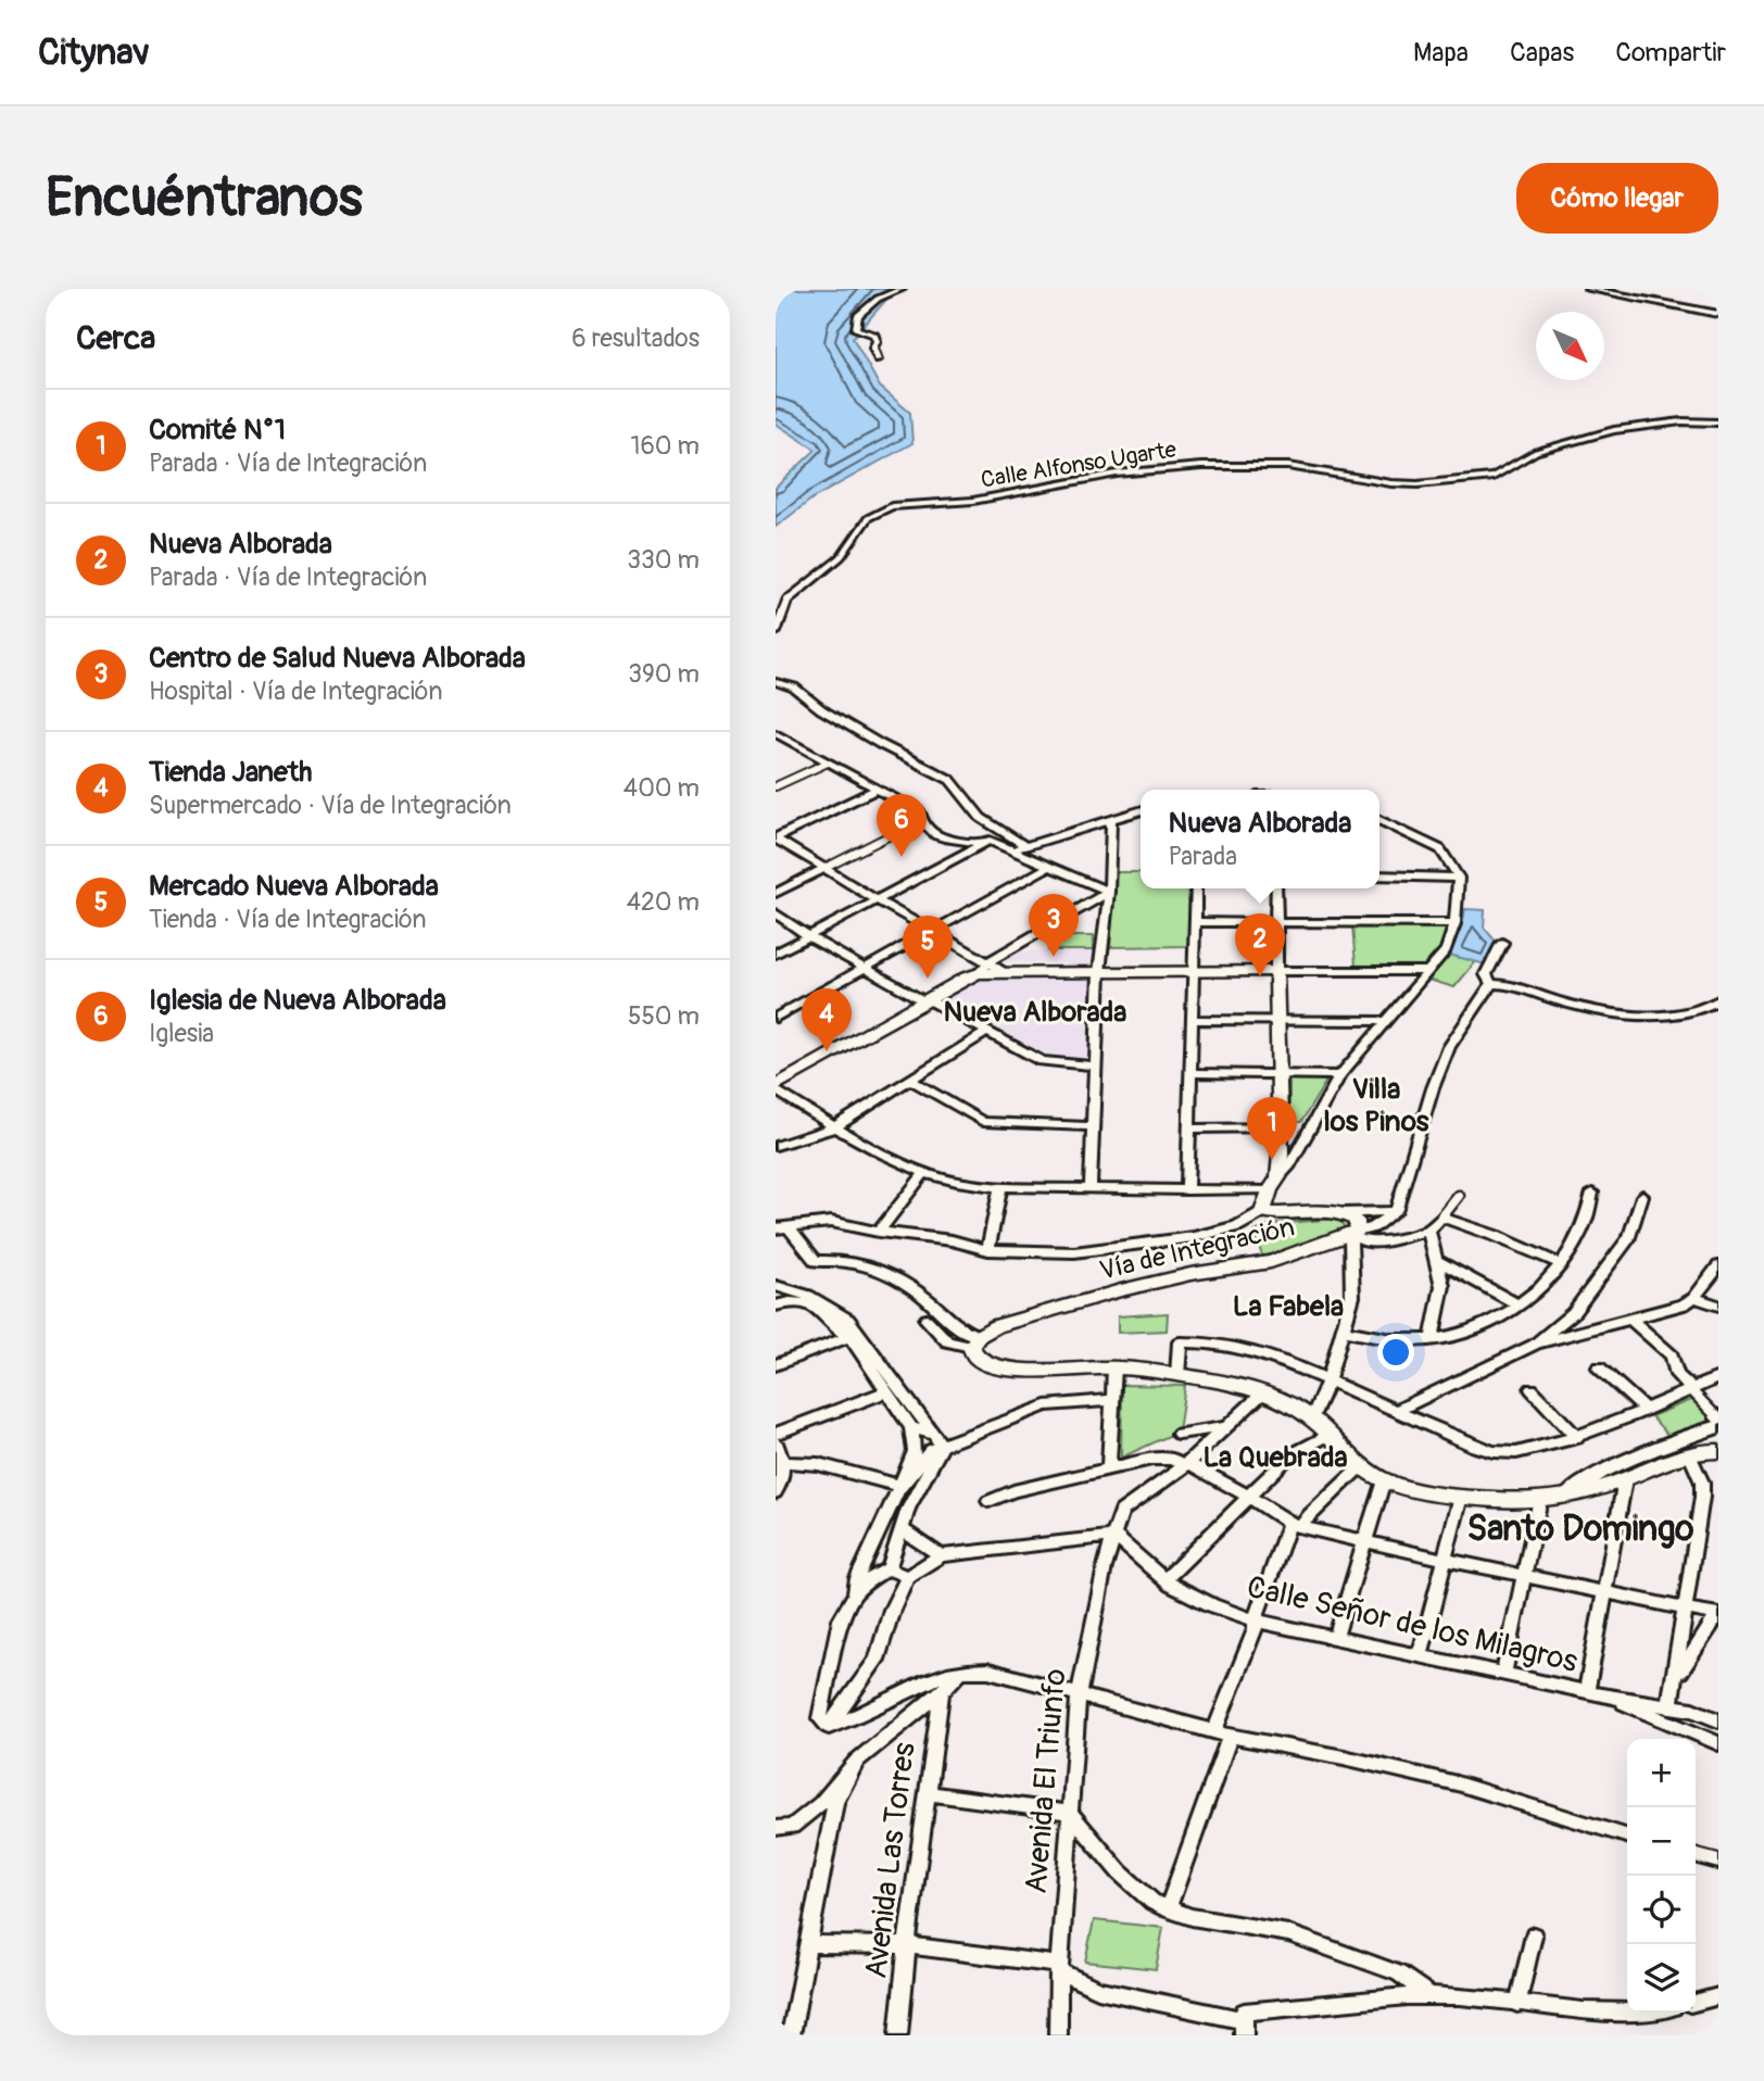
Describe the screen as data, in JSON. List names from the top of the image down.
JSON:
{
  "streets": {
    "main road": ["Vía de Integración"],
    "street": [
      "Calle Alfonso Ugarte",
      "Calle Señor de los Milagros",
      "Avenida El Triunfo",
      "Avenida Las Torres"
    ]
  },
  "crossings": [
    ["Calle Señor de los Milagros", "Avenida El Triunfo"]
  ],
  "districts": [
    "Nueva Alborada",
    "Villa los Pinos",
    "La Fabela",
    "La Quebrada",
    "Santo Domingo"
  ],
  "north": "bottom right",
  "page": {
    "header": "Citynav",
    "nav": ["Mapa", "Capas", "Compartir"],
    "buttons": "Cómo llegar",
    "title": "Encuéntranos",
    "heading": ["Cerca", "6 resultados"],
    "list": [
      {
        "mark": "1",
        "name": "Comité N°1",
        "note": "Parada · Vía de Integración",
        "value": "160 m"
      },
      {
        "mark": "2",
        "name": "Nueva Alborada",
        "note": "Parada · Vía de Integración",
        "value": "330 m"
      },
      {
        "mark": "3",
        "name": "Centro de Salud Nueva Alborada",
        "note": "Hospital · Vía de Integración",
        "value": "390 m"
      },
      {
        "mark": "4",
        "name": "Tienda Janeth",
        "note": "Supermercado · Vía de Integración",
        "value": "400 m"
      },
      {
        "mark": "5",
        "name": "Mercado Nueva Alborada",
        "note": "Tienda · Vía de Integración",
        "value": "420 m"
      },
      {
        "mark": "6",
        "name": "Iglesia de Nueva Alborada",
        "note": "Iglesia",
        "value": "550 m"
      }
    ],
    "popup": ["Nueva Alborada", "Parada"],
    "pins": [
      "6",
      "3",
      "2",
      "5",
      "4",
      "1"
    ],
    "map_buttons": ["+", "−"]
  }
}
